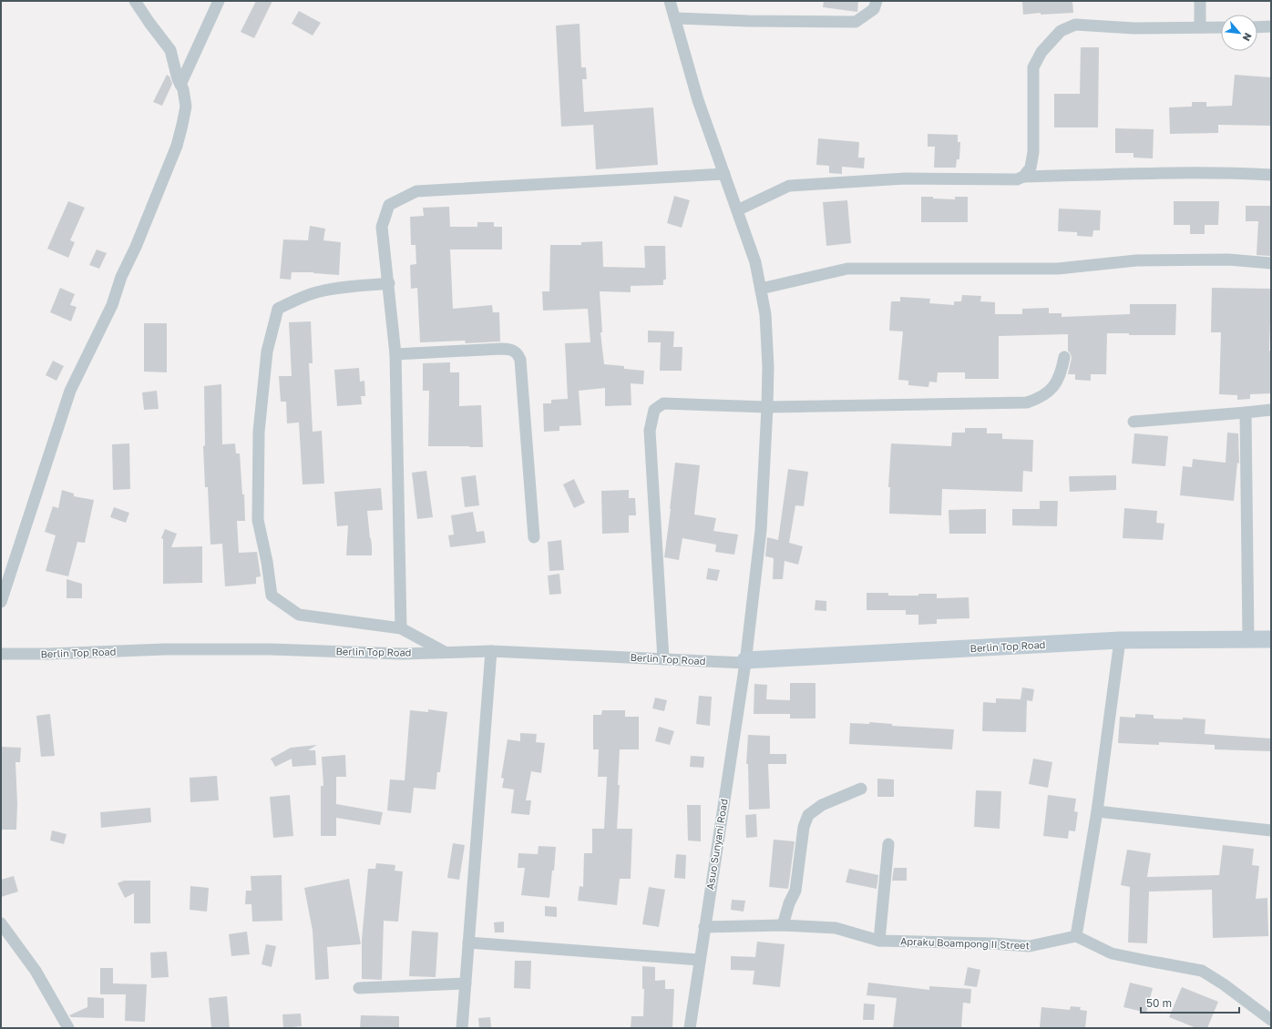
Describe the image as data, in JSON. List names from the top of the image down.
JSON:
{
  "streets": {
    "street": ["Berlin Top Road", "Asuo Sunyani Road", "Apraku Boampong II Street"]
  },
  "crossings": [
    ["Berlin Top Road", "Asuo Sunyani Road"],
    ["Asuo Sunyani Road", "Apraku Boampong II Street"]
  ],
  "scale_bar": "50 m",
  "north": "bottom right"
}
